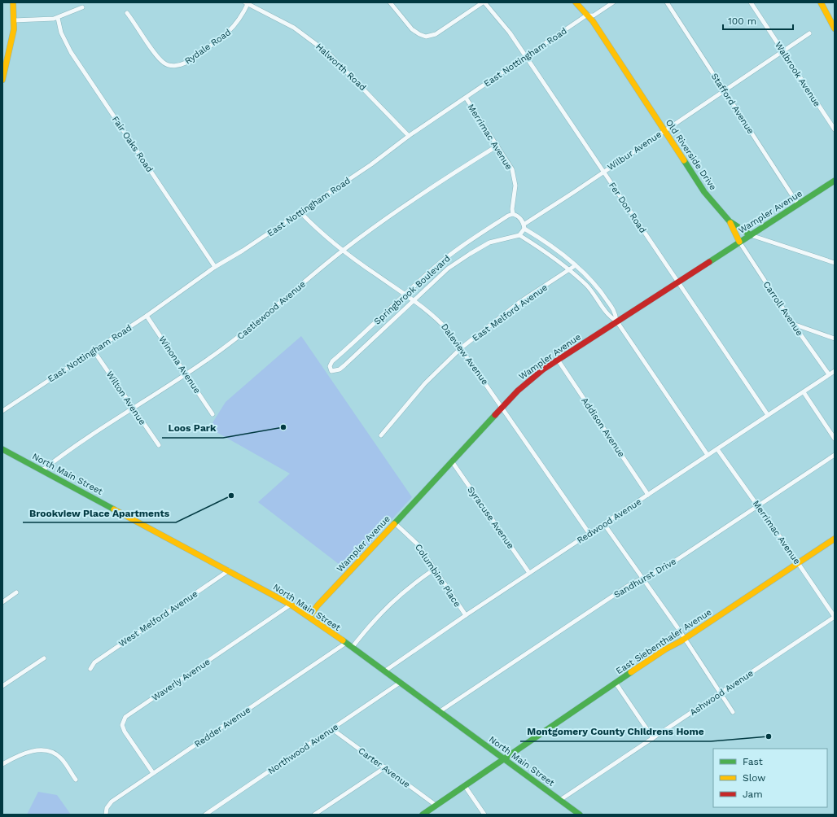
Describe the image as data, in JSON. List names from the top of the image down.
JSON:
{
  "streets": {
    "main road": [
      "Old Riverside Drive",
      "Wampler Avenue",
      "North Main Street",
      "East Siebenthaler Avenue"
    ],
    "street": [
      "Rydale Road",
      "East Nottingham Road",
      "Halworth Road",
      "Walbrook Avenue",
      "Stafford Avenue",
      "Merrimac Avenue",
      "Fair Oaks Road",
      "Wilbur Avenue",
      "Fer Don Road",
      "Springbrook Boulevard",
      "Carroll Avenue",
      "Castlewood Avenue",
      "East Melford Avenue",
      "Daleview Avenue",
      "Winona Avenue",
      "Wilton Avenue",
      "Addison Avenue",
      "Syracuse Avenue",
      "Redwood Avenue",
      "Columbine Place",
      "Sandhurst Drive",
      "West Melford Avenue",
      "Waverly Avenue",
      "Ashwood Avenue",
      "Redder Avenue",
      "Northwood Avenue",
      "Carter Avenue"
    ]
  },
  "crossings": [
    ["Rydale Road", "Halworth Road"],
    ["East Nottingham Road", "Halworth Road"],
    ["East Nottingham Road", "Merrimac Avenue"],
    ["East Nottingham Road", "Fair Oaks Road"],
    ["East Nottingham Road", "Old Riverside Drive"],
    ["East Nottingham Road", "Fer Don Road"],
    ["East Nottingham Road", "Daleview Avenue"],
    ["East Nottingham Road", "Winona Avenue"],
    ["East Nottingham Road", "Wilton Avenue"],
    ["Walbrook Avenue", "Wilbur Avenue"],
    ["Stafford Avenue", "Wilbur Avenue"],
    ["Stafford Avenue", "Wampler Avenue"],
    ["Merrimac Avenue", "Springbrook Boulevard"],
    ["Merrimac Avenue", "Castlewood Avenue"],
    ["Merrimac Avenue", "Redwood Avenue"],
    ["Merrimac Avenue", "Sandhurst Drive"],
    ["Merrimac Avenue", "East Siebenthaler Avenue"],
    ["Merrimac Avenue", "Ashwood Avenue"],
    ["Wilbur Avenue", "Old Riverside Drive"],
    ["Wilbur Avenue", "Fer Don Road"],
    ["Old Riverside Drive", "Wampler Avenue"],
    ["Fer Don Road", "Wampler Avenue"],
    ["Fer Don Road", "Redwood Avenue"],
    ["Wampler Avenue", "Carroll Avenue"],
    ["Wampler Avenue", "Daleview Avenue"],
    ["Wampler Avenue", "Addison Avenue"],
    ["Wampler Avenue", "North Main Street"],
    ["Wampler Avenue", "Syracuse Avenue"],
    ["Wampler Avenue", "Columbine Place"],
    ["Springbrook Boulevard", "Daleview Avenue"],
    ["Carroll Avenue", "Redwood Avenue"],
    ["Castlewood Avenue", "Daleview Avenue"],
    ["Castlewood Avenue", "Winona Avenue"],
    ["Castlewood Avenue", "Wilton Avenue"],
    ["Castlewood Avenue", "North Main Street"],
    ["East Melford Avenue", "Daleview Avenue"],
    ["Daleview Avenue", "Redwood Avenue"],
    ["Addison Avenue", "Redwood Avenue"],
    ["North Main Street", "Redwood Avenue"],
    ["North Main Street", "Sandhurst Drive"],
    ["North Main Street", "West Melford Avenue"],
    ["North Main Street", "East Siebenthaler Avenue"],
    ["North Main Street", "Waverly Avenue"],
    ["North Main Street", "Ashwood Avenue"],
    ["North Main Street", "Redder Avenue"],
    ["North Main Street", "Northwood Avenue"],
    ["Syracuse Avenue", "Redwood Avenue"],
    ["Redwood Avenue", "Columbine Place"],
    ["East Siebenthaler Avenue", "Carter Avenue"],
    ["Waverly Avenue", "Redder Avenue"],
    ["Northwood Avenue", "Carter Avenue"]
  ],
  "places": ["Loos Park", "Brookview Place Apartments", "Montgomery County Childrens Home"],
  "legend": ["Fast", "Slow", "Jam"],
  "scale_bar": "100 m"
}
